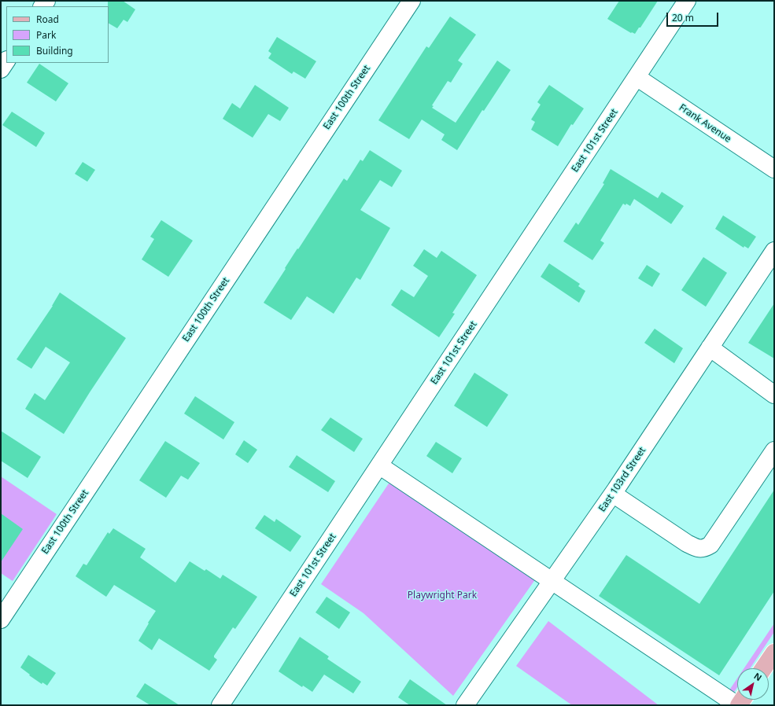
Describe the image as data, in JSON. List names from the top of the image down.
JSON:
{
  "streets": {
    "street": [
      "East 100th Street",
      "Frank Avenue",
      "East 101st Street",
      "East 103rd Street"
    ]
  },
  "crossings": [
    ["Frank Avenue", "East 101st Street"]
  ],
  "parks": ["Playwright Park"],
  "legend": ["Road", "Park", "Building"],
  "scale_bar": "20 m",
  "north": "top right"
}
